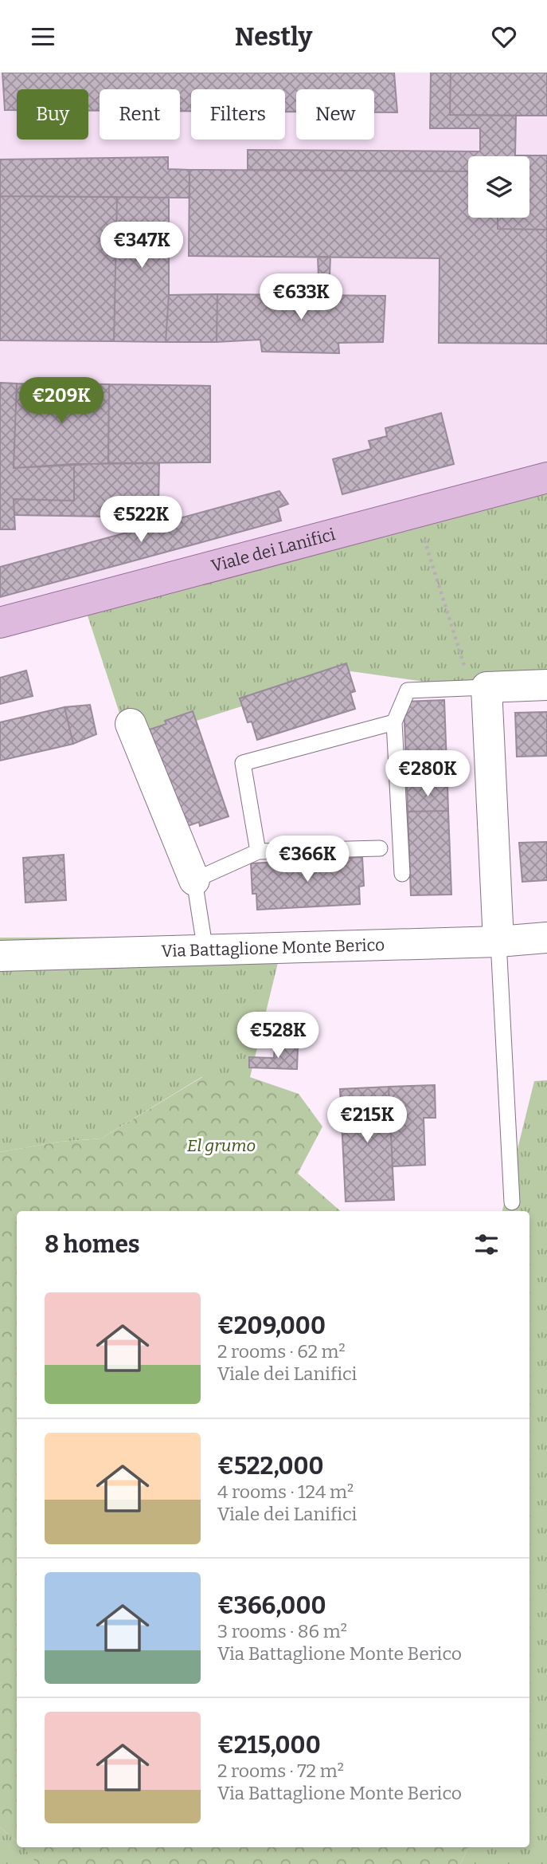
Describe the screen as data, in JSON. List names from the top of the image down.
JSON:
{
  "streets": {
    "main road": ["Viale dei Lanifici"],
    "street": ["Via Battaglione Monte Berico"]
  },
  "parks": ["El grumo"],
  "page": {
    "header": "Nestly",
    "chip": [
      "Buy",
      "Rent",
      "Filters",
      "New"
    ],
    "price": [
      "€347K",
      "€633K",
      "€209K",
      "€522K",
      "€280K",
      "€366K",
      "€528K",
      "€215K"
    ],
    "heading": "8 homes",
    "list": [
      {
        "name": "€209,000",
        "note": "2 rooms · 62 m² · Viale dei Lanifici"
      },
      {
        "name": "€522,000",
        "note": "4 rooms · 124 m² · Viale dei Lanifici"
      },
      {
        "name": "€366,000",
        "note": "3 rooms · 86 m² · Via Battaglione Monte Berico"
      },
      {
        "name": "€215,000",
        "note": "2 rooms · 72 m² · Via Battaglione Monte Berico"
      }
    ]
  }
}
